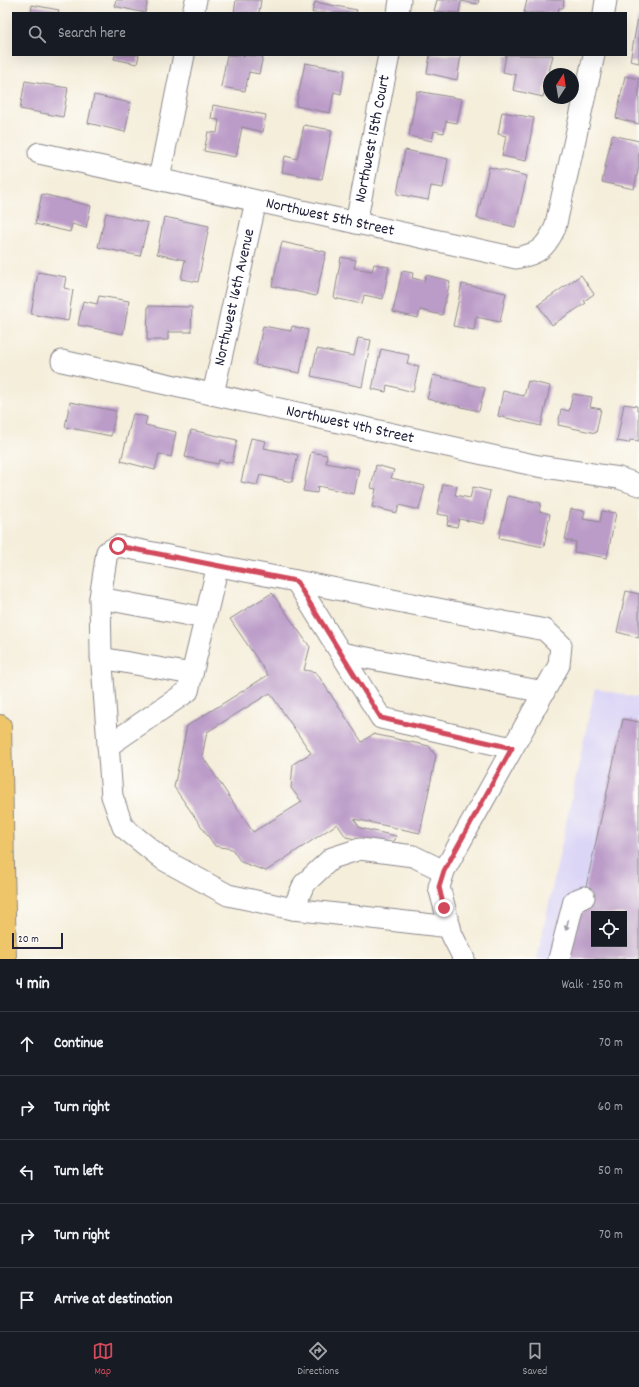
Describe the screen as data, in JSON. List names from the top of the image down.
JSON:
{
  "streets": {
    "street": [
      "Northwest 15th Court",
      "Northwest 5th Street",
      "Northwest 16th Avenue",
      "Northwest 4th Street"
    ]
  },
  "crossings": [
    ["Northwest 15th Court", "Northwest 5th Street"],
    ["Northwest 5th Street", "Northwest 16th Avenue"],
    ["Northwest 16th Avenue", "Northwest 4th Street"]
  ],
  "scale_bar": "20 m",
  "north": "top",
  "page": {
    "search": "Search here",
    "scale": "20 m",
    "heading": ["4 min", "Walk · 250 m"],
    "list": [
      ["Continue", "70 m"],
      ["Turn right", "60 m"],
      ["Turn left", "50 m"],
      ["Turn right", "70 m"],
      "Arrive at destination"
    ],
    "nav": ["Map", "Directions", "Saved"]
  }
}
